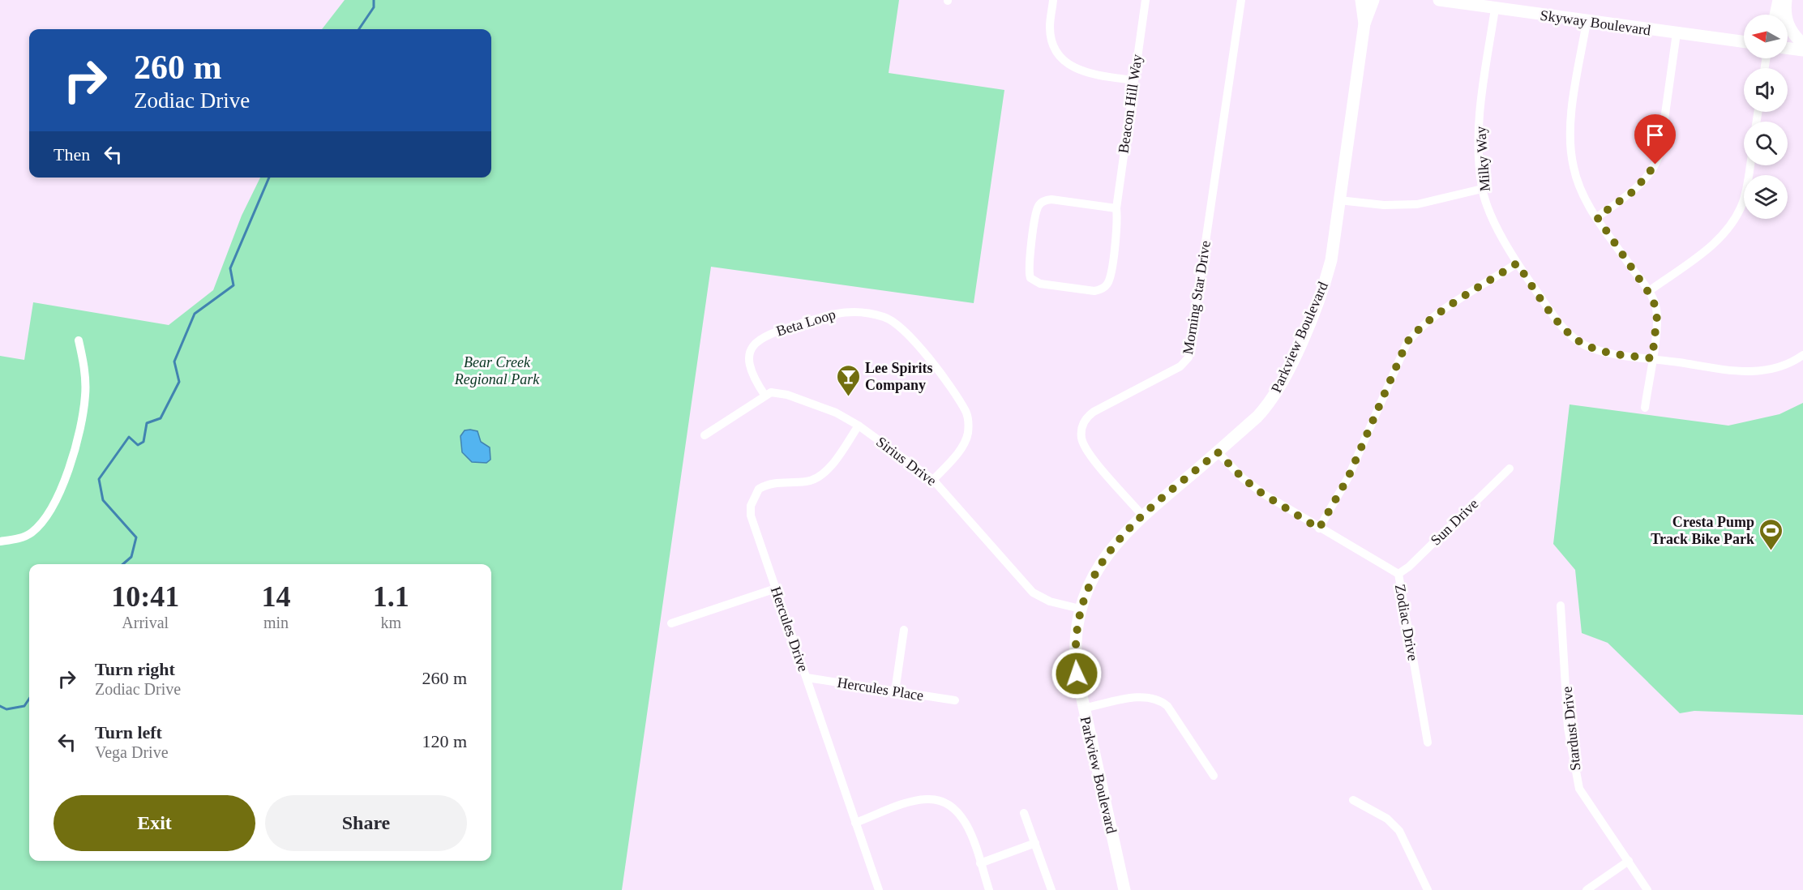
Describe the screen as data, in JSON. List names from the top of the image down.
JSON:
{
  "streets": {
    "street": [
      "Skyway Boulevard",
      "Beacon Hill Way",
      "Milky Way",
      "Morning Star Drive",
      "Beta Loop",
      "Parkview Boulevard",
      "Sirius Drive",
      "Sun Drive",
      "Zodiac Drive",
      "Hercules Drive",
      "Hercules Place",
      "Stardust Drive"
    ]
  },
  "crossings": [
    ["Skyway Boulevard", "Milky Way"],
    ["Morning Star Drive", "Parkview Boulevard"],
    ["Beta Loop", "Sirius Drive"],
    ["Parkview Boulevard", "Sirius Drive"],
    ["Parkview Boulevard", "Zodiac Drive"],
    ["Sirius Drive", "Hercules Drive"],
    ["Sun Drive", "Zodiac Drive"],
    ["Hercules Drive", "Hercules Place"]
  ],
  "parks": ["Bear Creek Regional Park"],
  "places": {
    "bar": ["Lee Spirits Company"],
    "sports": ["Cresta Pump Track Bike Park"]
  },
  "north": "left",
  "page": {
    "turn": ["260 m", "Zodiac Drive"],
    "then": "Then",
    "eta": [
      "10:41",
      "Arrival",
      "14",
      "min",
      "1.1",
      "km"
    ],
    "list": [
      {
        "name": "Turn right",
        "note": "Zodiac Drive",
        "value": "260 m"
      },
      {
        "name": "Turn left",
        "note": "Vega Drive",
        "value": "120 m"
      }
    ],
    "buttons": ["Exit", "Share"]
  }
}
